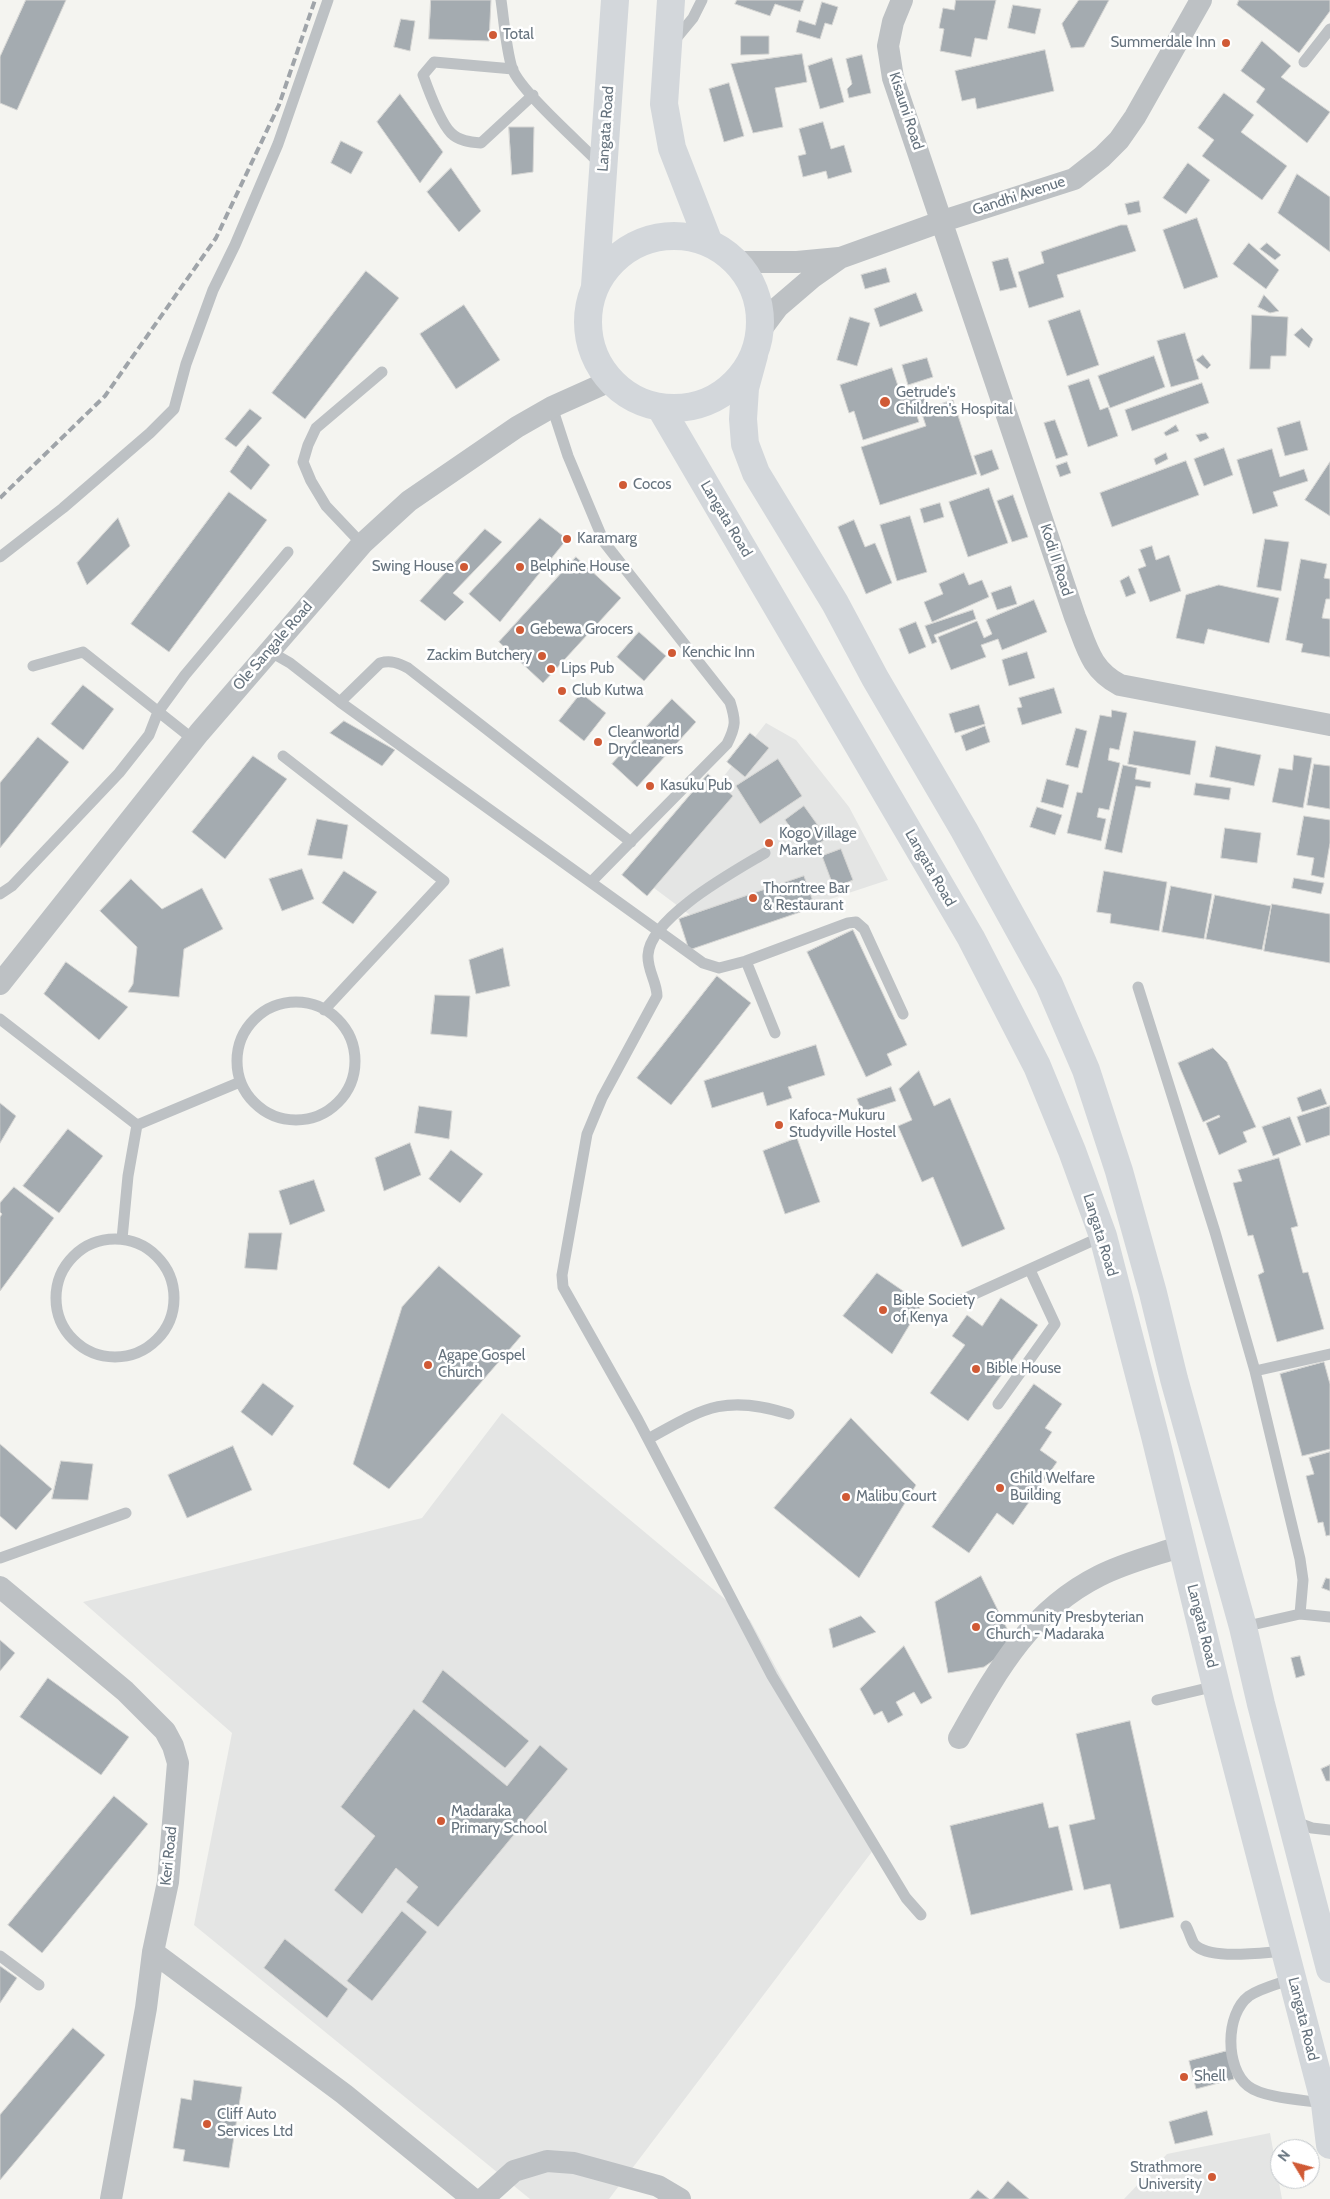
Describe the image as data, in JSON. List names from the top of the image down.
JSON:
{
  "streets": {
    "main road": ["Langata Road"],
    "street": [
      "Kisauni Road",
      "Gandhi Avenue",
      "Kodi II Road",
      "Ole Sangale Road",
      "Keri Road"
    ]
  },
  "crossings": [
    ["Kisauni Road", "Gandhi Avenue"],
    ["Kisauni Road", "Kodi II Road"],
    ["Langata Road", "Gandhi Avenue"],
    ["Langata Road", "Ole Sangale Road"],
    ["Gandhi Avenue", "Kodi II Road"],
    ["Gandhi Avenue", "Ole Sangale Road"]
  ],
  "places": [
    "Total",
    "Summerdale Inn",
    "Getrude's Children's Hospital",
    "Cocos",
    "Karamarg",
    "Swing House",
    "Belphine House",
    "Gebewa Grocers",
    "Kenchic Inn",
    "Zackim Butchery",
    "Lips Pub",
    "Club Kutwa",
    "Cleanworld Drycleaners",
    "Kasuku Pub",
    "Kogo Village Market",
    "Thorntree Bar & Restaurant",
    "Kafoca-Mukuru Studyville Hostel",
    "Bible Society of Kenya",
    "Agape Gospel Church",
    "Bible House",
    "Child Welfare Building",
    "Malibu Court",
    "Community Presbyterian Church - Madaraka",
    "Madaraka Primary School",
    "Shell",
    "Cliff Auto Services Ltd",
    "Strathmore University"
  ],
  "north": "top left"
}
